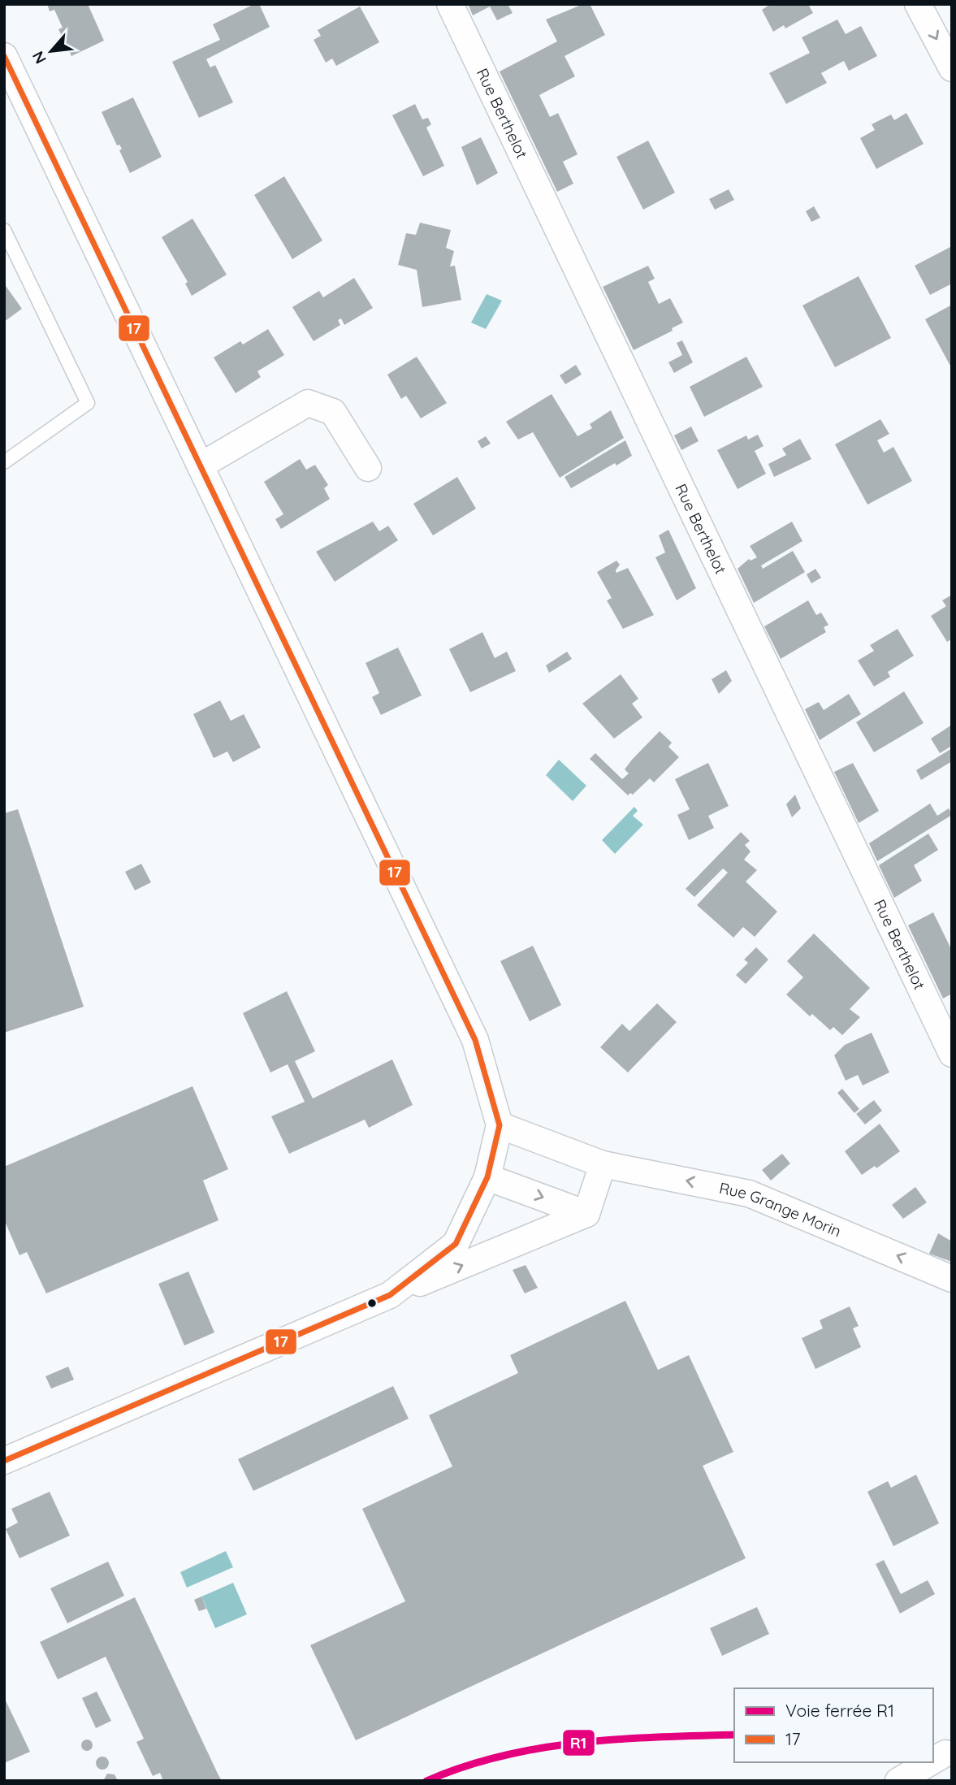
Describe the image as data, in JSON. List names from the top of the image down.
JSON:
{
  "streets": {
    "street": ["Rue Berthelot", "Rue Grange Morin"]
  },
  "one_way": ["Rue Grange Morin"],
  "lines": ["transit line 17", "rail line R1"],
  "legend": ["Voie ferrée R1", "17"],
  "north": "bottom left"
}
